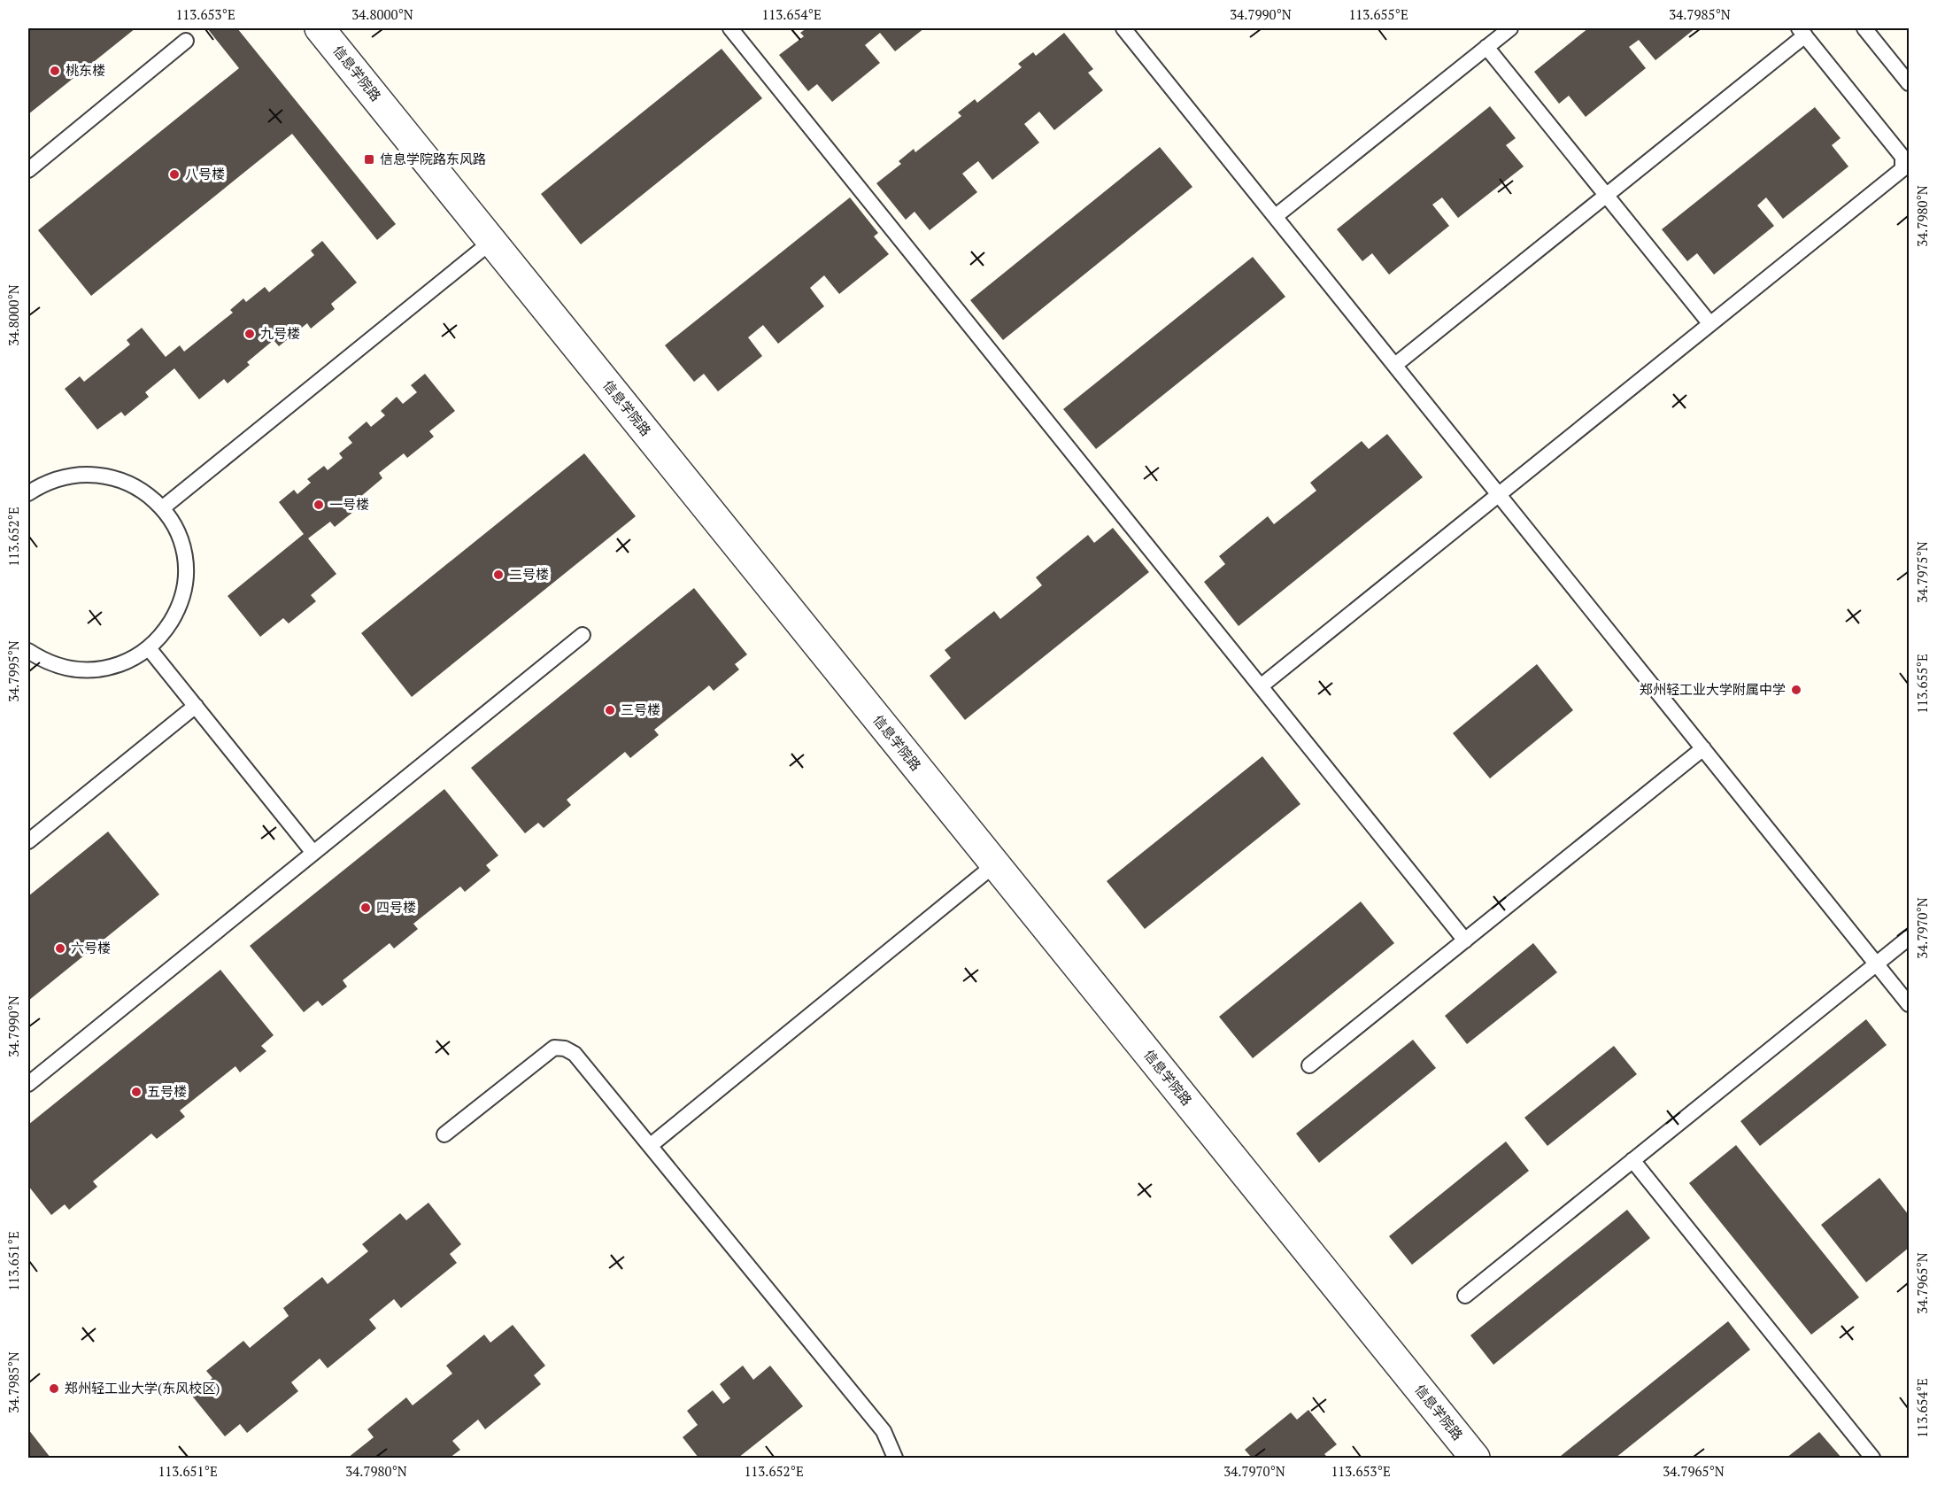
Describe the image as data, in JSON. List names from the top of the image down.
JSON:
{
  "streets": {
    "street": ["信息学院路"]
  },
  "places": {
    "other": [
      "桃东楼",
      "八号楼",
      "九号楼",
      "一号楼",
      "二号楼",
      "郑州轻工业大学附属中学",
      "三号楼",
      "四号楼",
      "六号楼",
      "五号楼",
      "郑州轻工业大学(东风校区)"
    ],
    "transit": ["信息学院路东风路"]
  },
  "coordinates": [
    "113.653°E",
    "34.8000°N",
    "113.654°E",
    "34.7990°N",
    "113.655°E",
    "34.7985°N",
    "34.7980°N",
    "113.652°E",
    "34.7975°N",
    "34.7995°N",
    "34.7970°N",
    "113.651°E",
    "34.7965°N"
  ]
}
